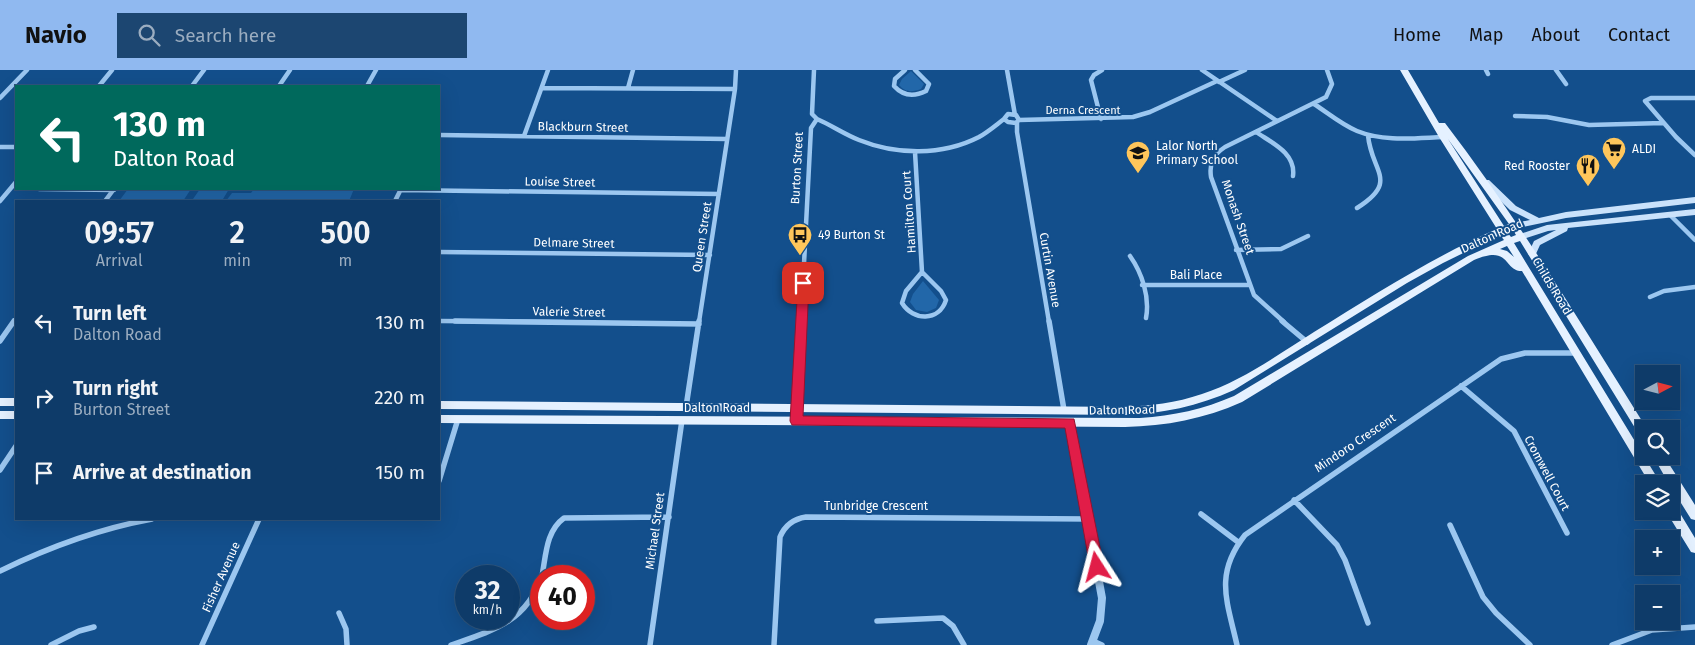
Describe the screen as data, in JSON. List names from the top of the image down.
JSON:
{
  "streets": {
    "main road": [
      "Burton Street",
      "Monash Street",
      "Dalton Road",
      "Childs Road",
      "Mindoro Crescent"
    ],
    "street": [
      "Derna Crescent",
      "Blackburn Street",
      "Louise Street",
      "Hamilton Court",
      "Queen Street",
      "Delmare Street",
      "Curtin Avenue",
      "Bali Place",
      "Valerie Street",
      "Cromwell Court",
      "Tunbridge Crescent",
      "Michael Street",
      "Fisher Avenue"
    ]
  },
  "crossings": [
    ["Derna Crescent", "Burton Street"],
    ["Derna Crescent", "Hamilton Court"],
    ["Derna Crescent", "Curtin Avenue"],
    ["Blackburn Street", "Queen Street"],
    ["Burton Street", "Dalton Road"],
    ["Louise Street", "Queen Street"],
    ["Monash Street", "Dalton Road"],
    ["Monash Street", "Bali Place"],
    ["Dalton Road", "Queen Street"],
    ["Dalton Road", "Curtin Avenue"],
    ["Dalton Road", "Childs Road"],
    ["Dalton Road", "Michael Street"],
    ["Queen Street", "Delmare Street"],
    ["Queen Street", "Valerie Street"],
    ["Childs Road", "Mindoro Crescent"],
    ["Mindoro Crescent", "Cromwell Court"]
  ],
  "places": {
    "supermarket": ["ALDI"],
    "school or university": ["Lalor North Primary School"],
    "restaurant": ["Red Rooster"],
    "bus stop": ["49 Burton St"]
  },
  "north": "right",
  "page": {
    "header": "Navio",
    "search": "Search here",
    "nav": [
      "Home",
      "Map",
      "About",
      "Contact"
    ],
    "turn": ["130 m", "Dalton Road"],
    "eta": [
      "09:57",
      "Arrival",
      "2",
      "min",
      "500",
      "m"
    ],
    "list": [
      {
        "name": "Turn left",
        "note": "Dalton Road",
        "value": "130 m"
      },
      {
        "name": "Turn right",
        "note": "Burton Street",
        "value": "220 m"
      },
      {
        "name": "Arrive at destination",
        "value": "150 m"
      }
    ],
    "map_buttons": ["+", "−"],
    "speed": "32 km/h",
    "limit": "40"
  }
}
